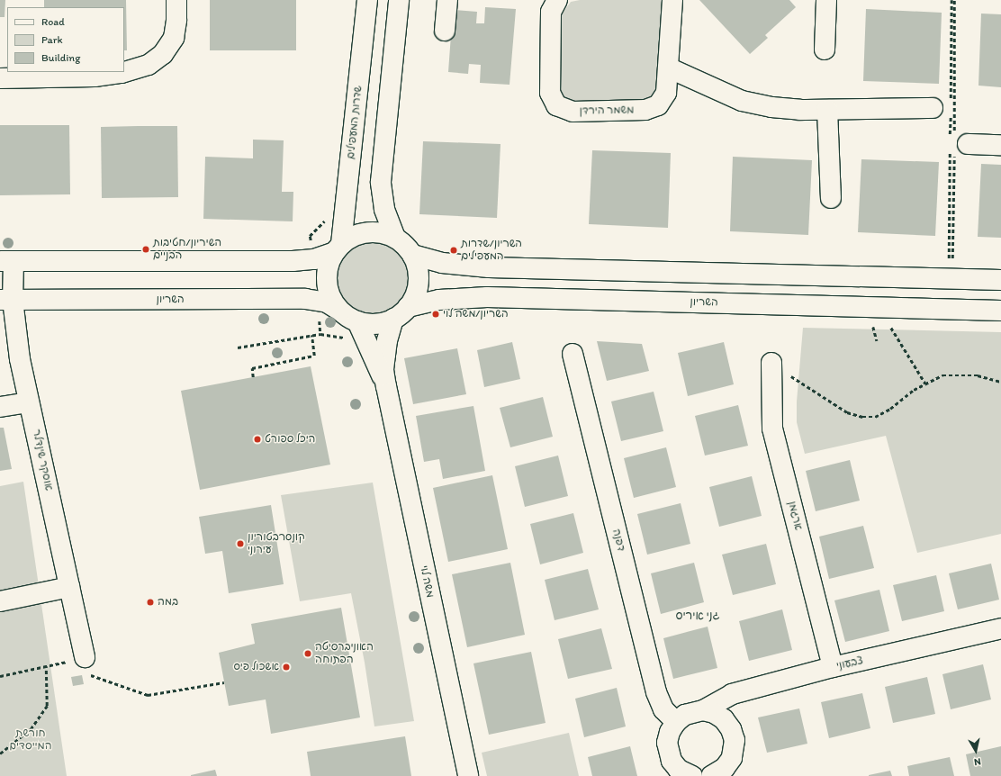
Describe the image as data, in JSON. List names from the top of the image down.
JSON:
{
  "streets": {
    "street": [
      "משמר הירדן",
      "שדרות המעפילים",
      "השריון",
      "אוסקר שינדלר",
      "ארגמן",
      "דפנה",
      "משה לוי",
      "צבעוני"
    ]
  },
  "crossings": [
    ["שדרות המעפילים", "השריון"],
    ["שדרות המעפילים", "משה לוי"],
    ["השריון", "אוסקר שינדלר"],
    ["השריון", "משה לוי"],
    ["ארגמן", "צבעוני"],
    ["דפנה", "צבעוני"]
  ],
  "districts": ["גני איריס"],
  "parks": ["חורשת המייסדים"],
  "places": [
    "השיריון/חטיבות הבניים",
    "השריון/שדרות המעפילים",
    "השריון/משה לוי",
    "היכל ספורט",
    "קונסרבטוריון עירוני",
    "במה",
    "האוניברסיטה הפתוחה",
    "אשכול פיס"
  ],
  "legend": ["Road", "Park", "Building"],
  "north": "bottom"
}
